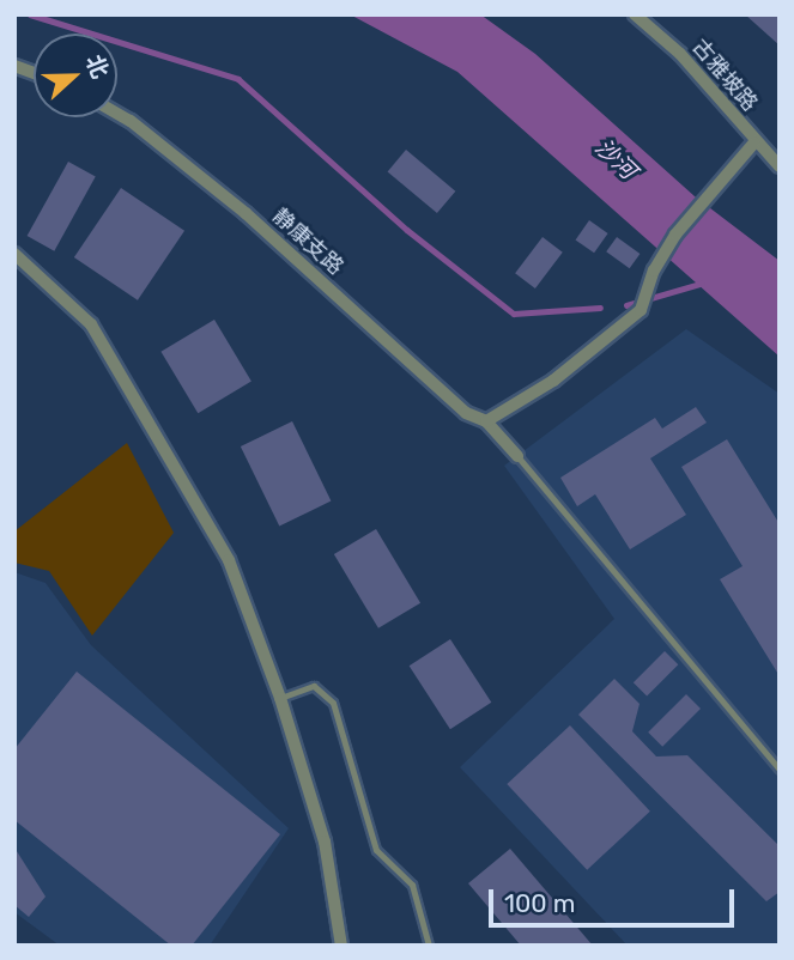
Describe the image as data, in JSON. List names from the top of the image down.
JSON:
{
  "streets": {
    "street": ["古雅坡路", "静康支路"]
  },
  "water": ["沙河"],
  "scale_bar": "100 m",
  "north": "right"
}
